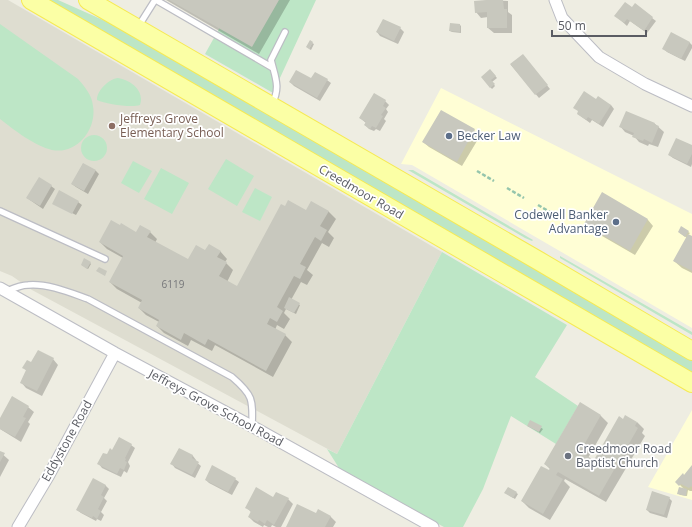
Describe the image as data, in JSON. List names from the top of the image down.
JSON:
{
  "streets": {
    "main road": ["Creedmoor Road"],
    "street": ["Jeffreys Grove School Road", "Eddystone Road"]
  },
  "crossings": [
    ["Jeffreys Grove School Road", "Eddystone Road"]
  ],
  "places": [
    "Jeffreys Grove Elementary School",
    "Becker Law",
    "Codewell Banker Advantage",
    "Creedmoor Road Baptist Church"
  ],
  "house_numbers": ["6119"],
  "scale_bar": "50 m"
}
